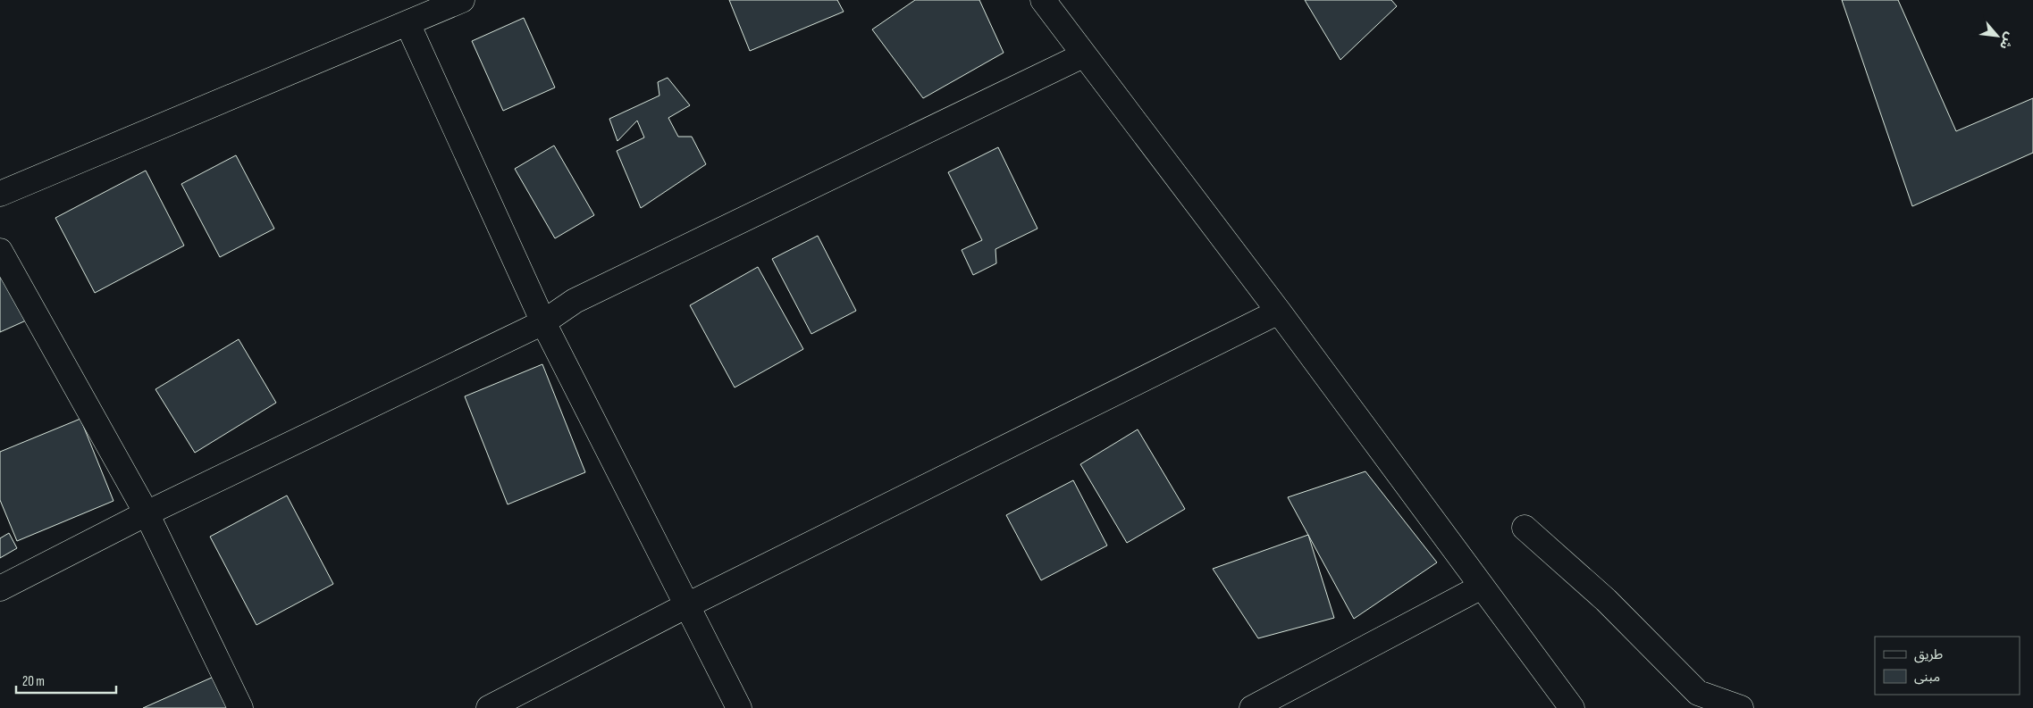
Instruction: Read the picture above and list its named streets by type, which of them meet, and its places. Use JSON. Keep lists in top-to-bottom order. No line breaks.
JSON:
{"legend":["طريق","مبنى"],"scale_bar":"20 m","north":"bottom right"}
